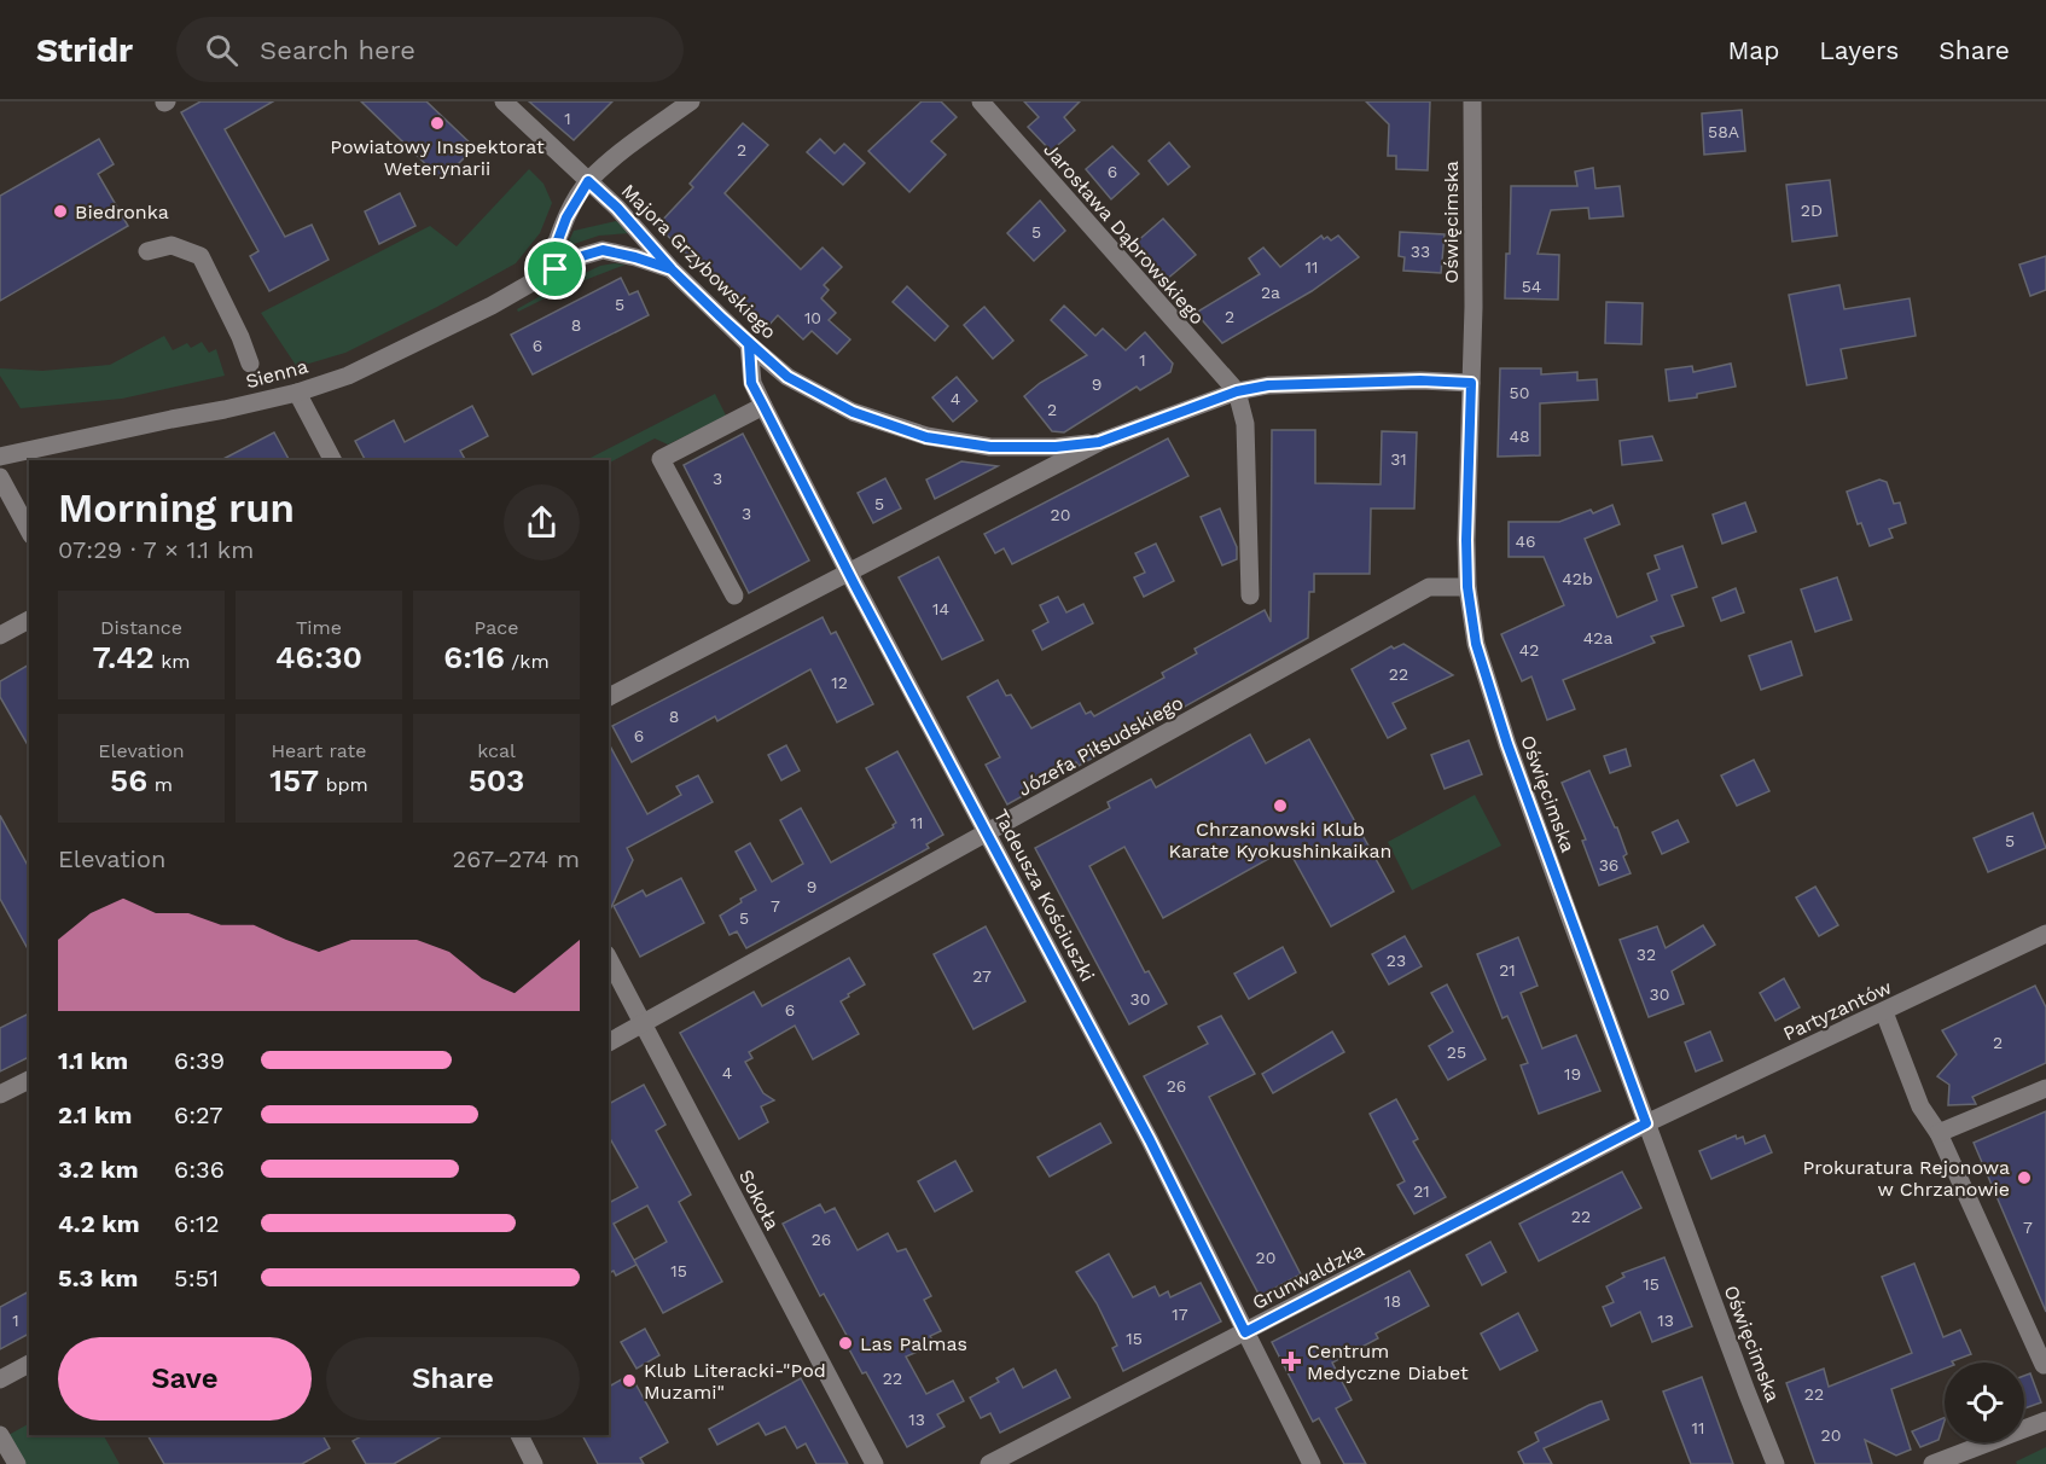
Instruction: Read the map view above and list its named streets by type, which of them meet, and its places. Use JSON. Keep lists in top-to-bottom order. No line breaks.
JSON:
{"streets":{"street":["Oświęcimska","Jarosława Dąbrowskiego","Majora Grzybowskiego","Sienna","Józefa Piłsudskiego","Tadeusza Kościuszki","Partyzantów","Sokoła","Grunwaldzka"]},"crossings":[["Oświęcimska","Józefa Piłsudskiego"],["Oświęcimska","Partyzantów"],["Oświęcimska","Grunwaldzka"],["Majora Grzybowskiego","Sienna"],["Majora Grzybowskiego","Tadeusza Kościuszki"],["Józefa Piłsudskiego","Tadeusza Kościuszki"],["Józefa Piłsudskiego","Sokoła"],["Tadeusza Kościuszki","Grunwaldzka"],["Partyzantów","Grunwaldzka"]],"places":{"other":["Powiatowy Inspektorat Weterynarii","Biedronka","Chrzanowski Klub Karate Kyokushinkaikan","Prokuratura Rejonowa w Chrzanowie","Las Palmas","Klub Literacki-\"Pod Muzami\""],"health":["Centrum Medyczne Diabet"]},"house_numbers":["1","58A","2","6","2D","5","33","11","54","2a","5","2","10","8","6","1","9","50","4","2","48","31","3","5","3","20","46","42b","14","42a","42","22","12","8","6","11","5","36","9","7","5","32","23","21","27","30","30","6","2","25","4","19","26","21","22","7","26","20","15","15","18","17","1","13","15","22","22","13","11","20"],"page":{"header":"Stridr","search":"Search here","nav":["Map","Layers","Share"],"heading":["Morning run","07:29 · 7 × 1.1 km"],"stats":[["Distance","7.42 km"],["Time","46:30"],["Pace","6:16 /km"],["Elevation","56 m"],["Heart rate","157 bpm"],["kcal","503"]],"chart":["Elevation","267–274 m"],"list":[{"name":"1.1 km","note":"6:39"},{"name":"2.1 km","note":"6:27"},{"name":"3.2 km","note":"6:36"},{"name":"4.2 km","note":"6:12"},{"name":"5.3 km","note":"5:51"}],"buttons":["Save","Share"]}}
